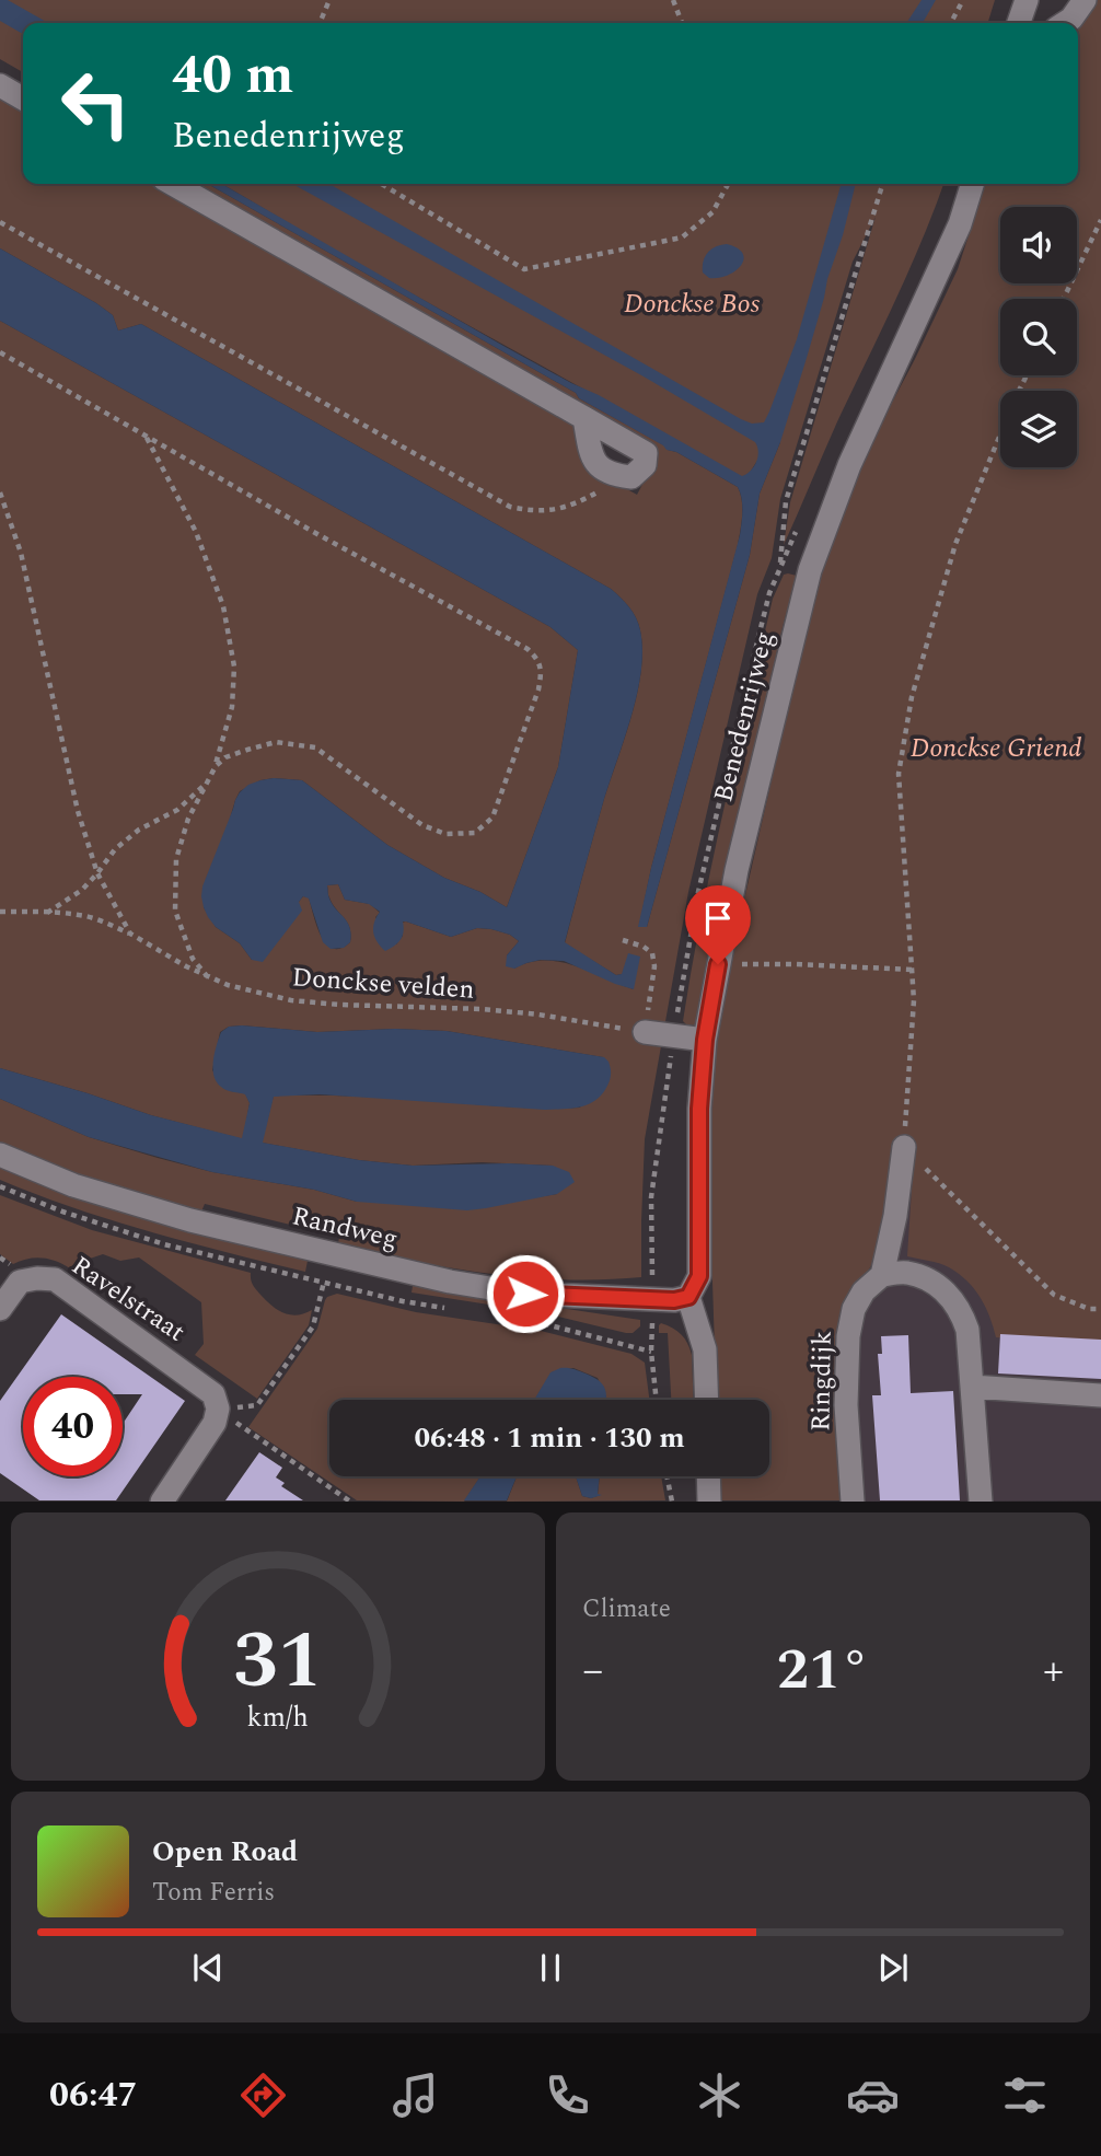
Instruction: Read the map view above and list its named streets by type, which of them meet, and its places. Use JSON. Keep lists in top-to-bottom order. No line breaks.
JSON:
{"streets":{"street":["Benedenrijweg","Randweg","Ravelstraat","Ringdijk"],"path":["Donckse velden"]},"crossings":[["Benedenrijweg","Randweg"]],"parks":["Donckse Bos","Donckse Griend"],"page":{"turn":["40 m","Benedenrijweg"],"limit":"40","trip":"06:48 · 1 min · 130 m","tile":"Climate","heat":["−","21°","+"],"song":["Open Road","Tom Ferris"],"tabs":"06:47","gauge":["31","km/h"]}}
